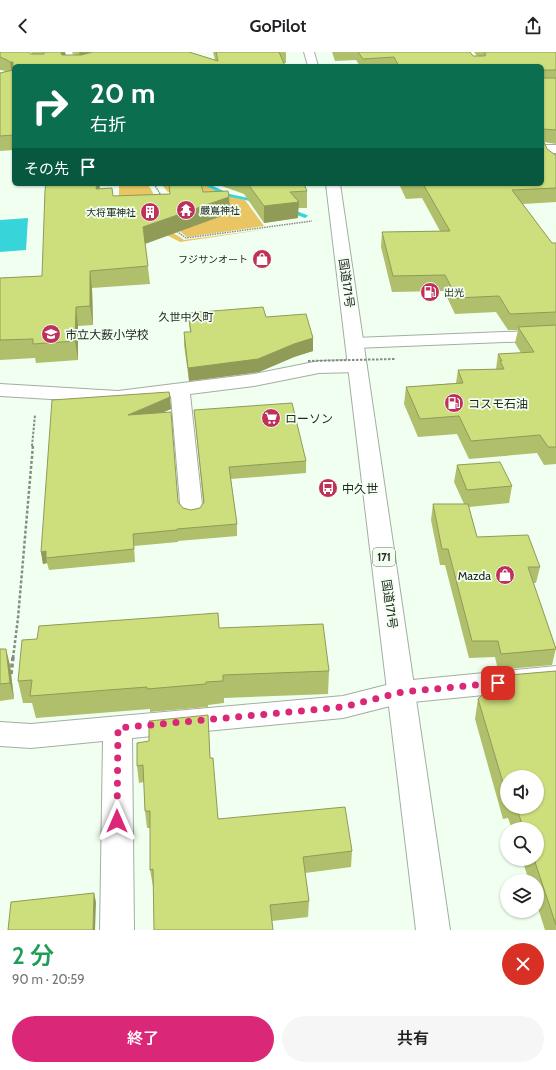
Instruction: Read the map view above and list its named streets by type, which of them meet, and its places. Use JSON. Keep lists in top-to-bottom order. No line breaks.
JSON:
{"streets":{"main road":["国道171号","171"]},"districts":["久世中久町"],"places":{"temple":["嚴嶌神社"],"building":["大将軍神社"],"shop":["フジサンオート","Mazda"],"fuel station":["出光","コスモ石油"],"school or university":["市立大薮小学校"],"supermarket":["ローソン"],"bus stop":["中久世"]},"page":{"header":"GoPilot","turn":["20 m","右折"],"then":"その先","heading":["2 分","90 m · 20:59"],"buttons":["終了","共有"]}}
